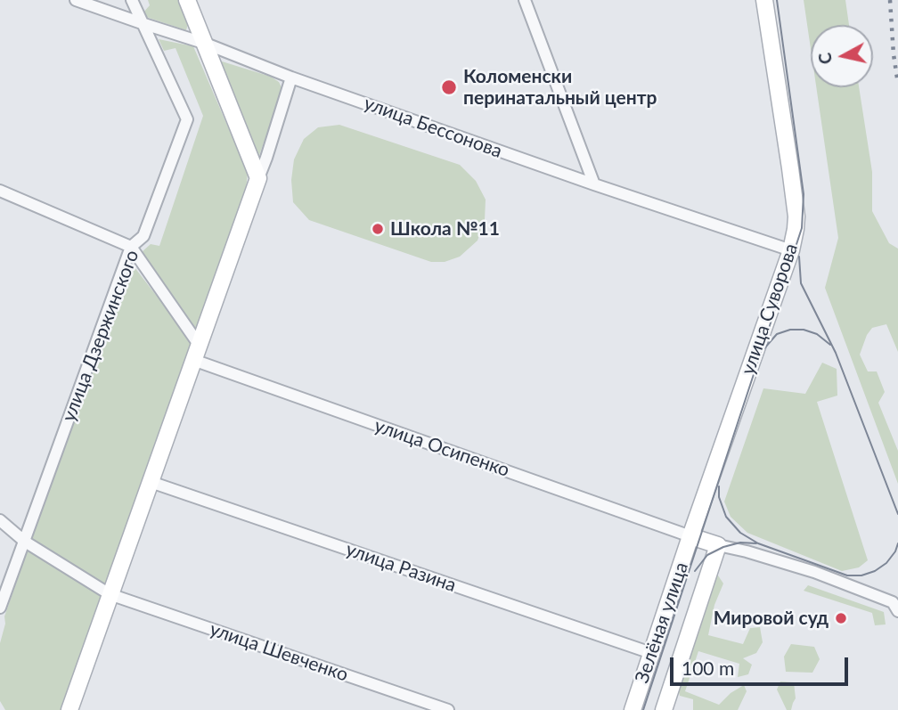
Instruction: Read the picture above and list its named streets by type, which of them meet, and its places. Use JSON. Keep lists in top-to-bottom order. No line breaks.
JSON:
{"streets":{"street":["улица Бессонова","улица Суворова","улица Дзержинского","улица Осипенко","улица Разина","Зелёная улица","улица Шевченко"]},"crossings":[["улица Бессонова","улица Суворова"],["улица Бессонова","улица Дзержинского"],["улица Суворова","улица Осипенко"],["улица Суворова","Зелёная улица"],["улица Дзержинского","улица Шевченко"],["улица Осипенко","Зелёная улица"],["улица Разина","Зелёная улица"]],"places":["Коломенски перинатальный центр","Школа №11","Мировой суд"],"scale_bar":"100 m","north":"left"}
